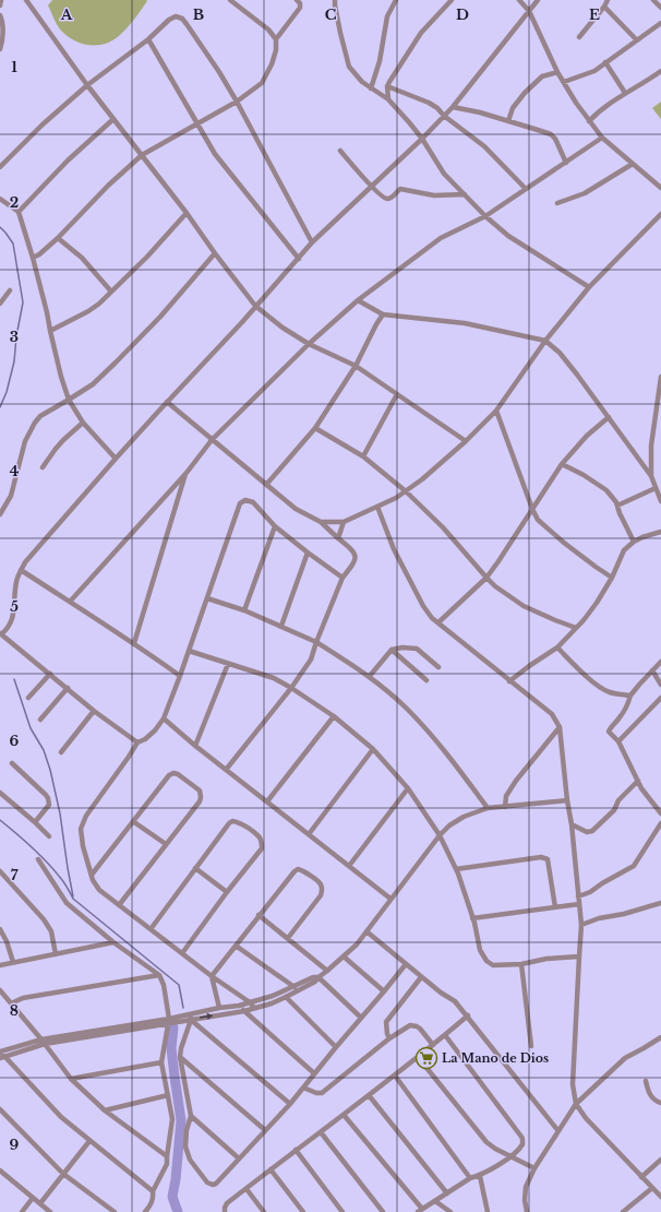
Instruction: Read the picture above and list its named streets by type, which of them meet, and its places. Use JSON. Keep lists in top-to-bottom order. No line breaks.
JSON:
{"places":{"supermarket":["La Mano de Dios"]},"grid":{"columns":["A","B","C","D","E"],"rows":["1","2","3","4","5","6","7","8","9"]}}
